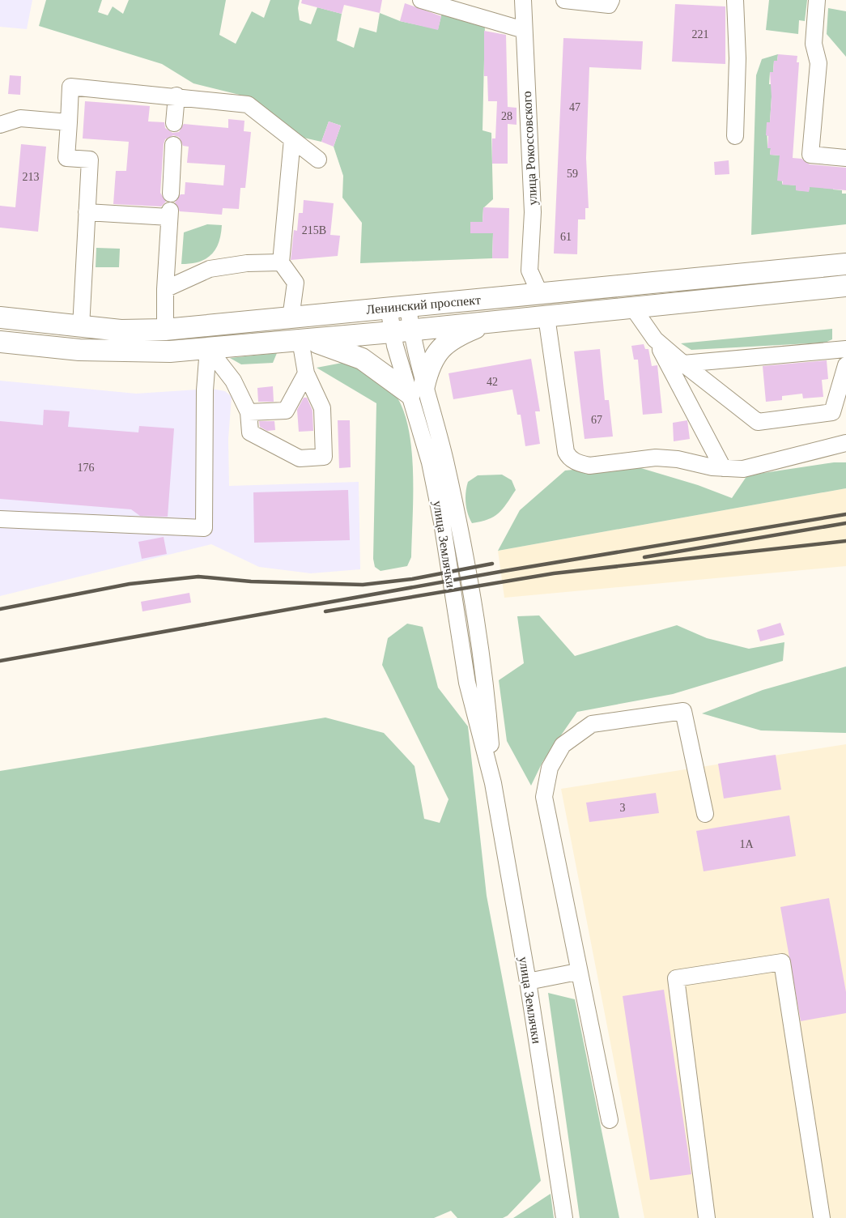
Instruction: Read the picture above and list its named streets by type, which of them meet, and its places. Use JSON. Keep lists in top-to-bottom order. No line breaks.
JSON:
{"streets":{"main road":["Ленинский проспект"],"street":["улица Рокоссовского","улица Землячки"]},"crossings":[["улица Рокоссовского","Ленинский проспект"],["Ленинский проспект","улица Землячки"]],"house_numbers":["221","47","28","59","213","215В","61","42","67","176","3","1А"]}
